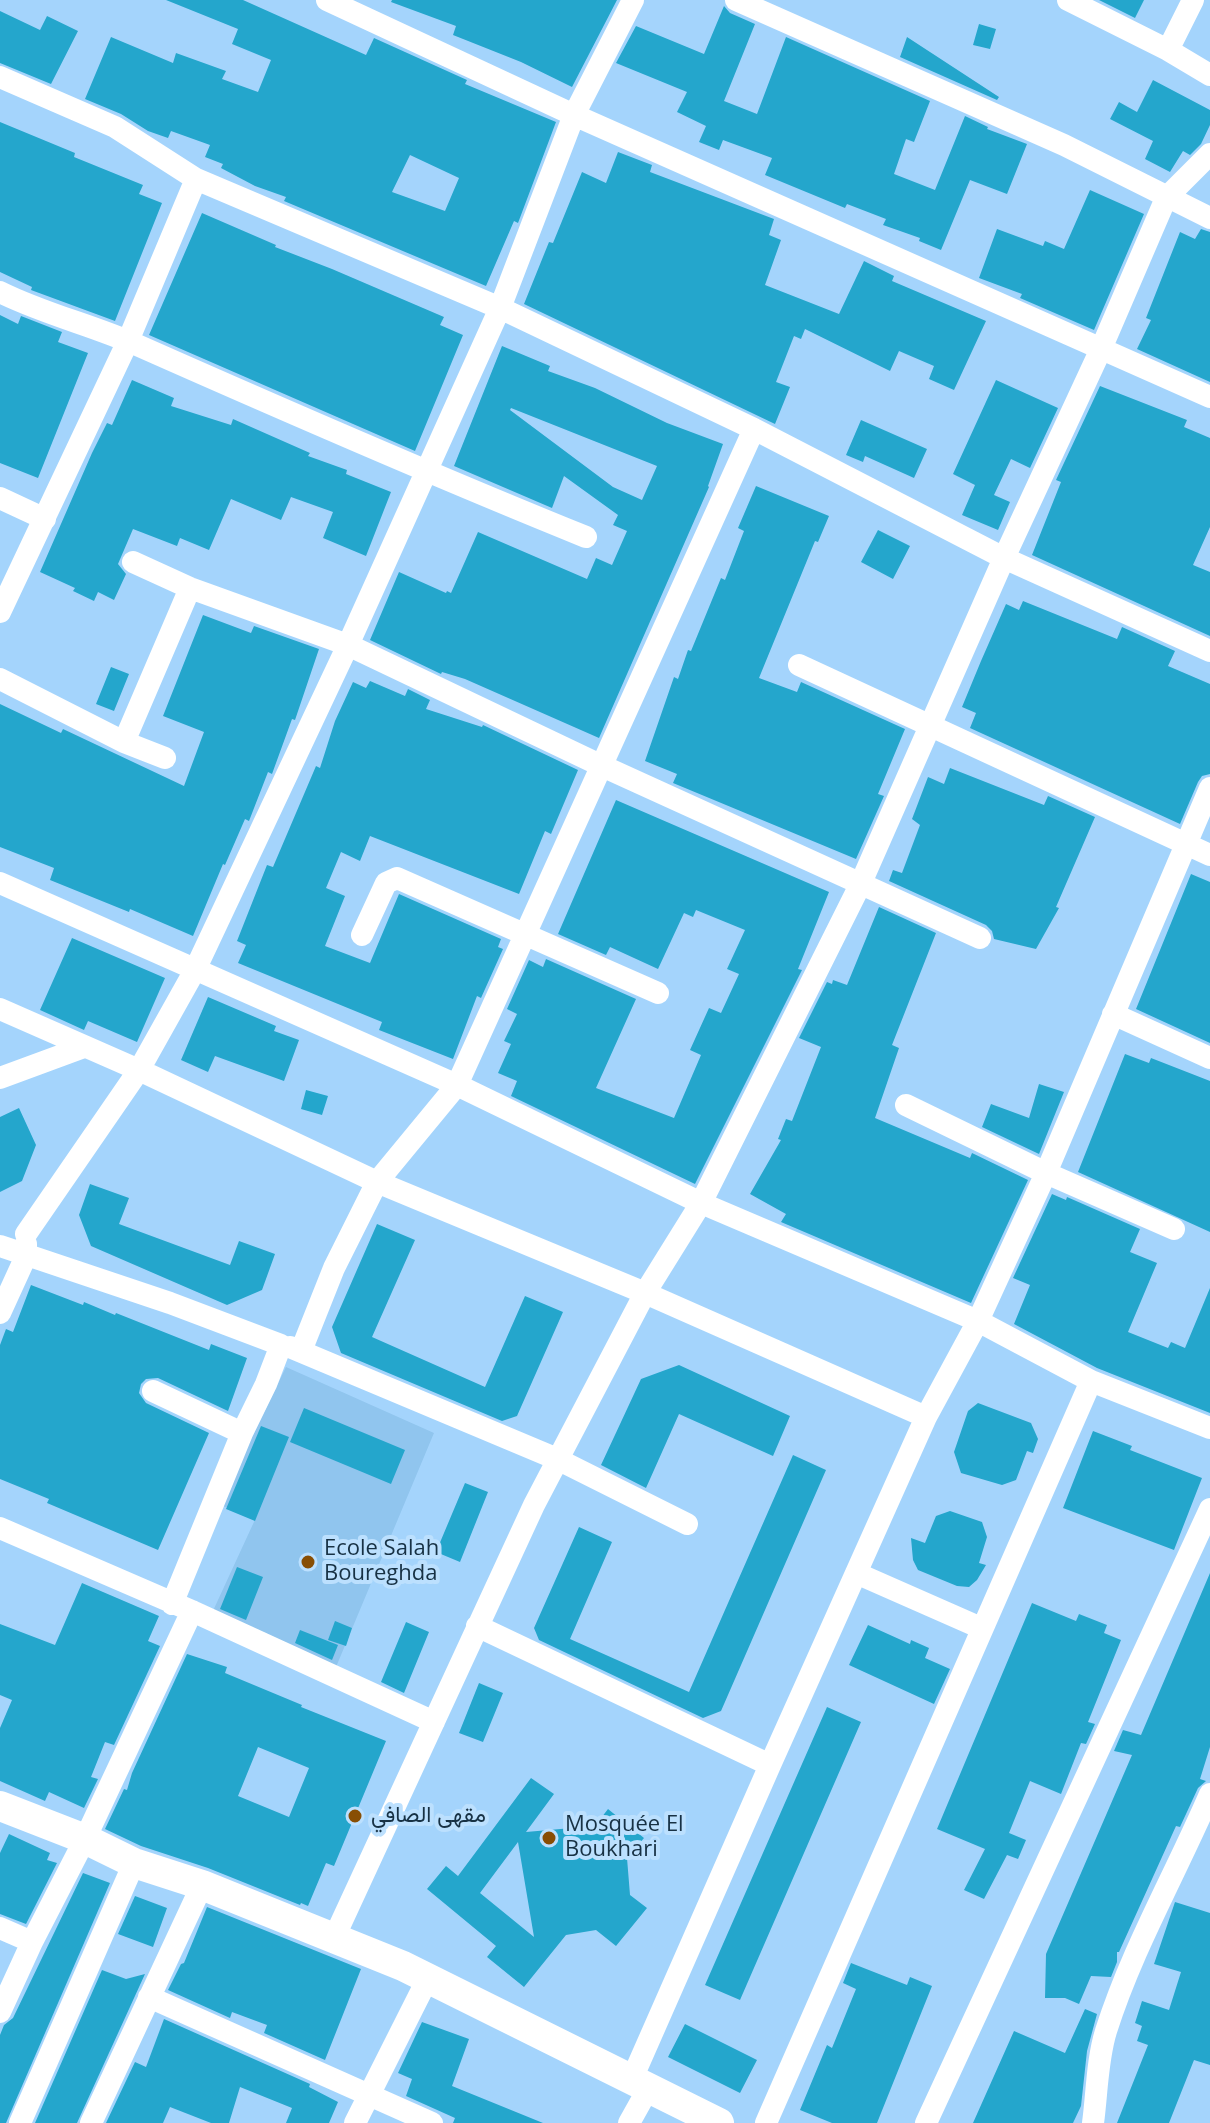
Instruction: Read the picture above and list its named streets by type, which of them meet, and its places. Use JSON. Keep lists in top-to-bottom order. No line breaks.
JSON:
{"places":["Ecole Salah Boureghda","مقهى الصافي","Mosquée El Boukhari"]}
